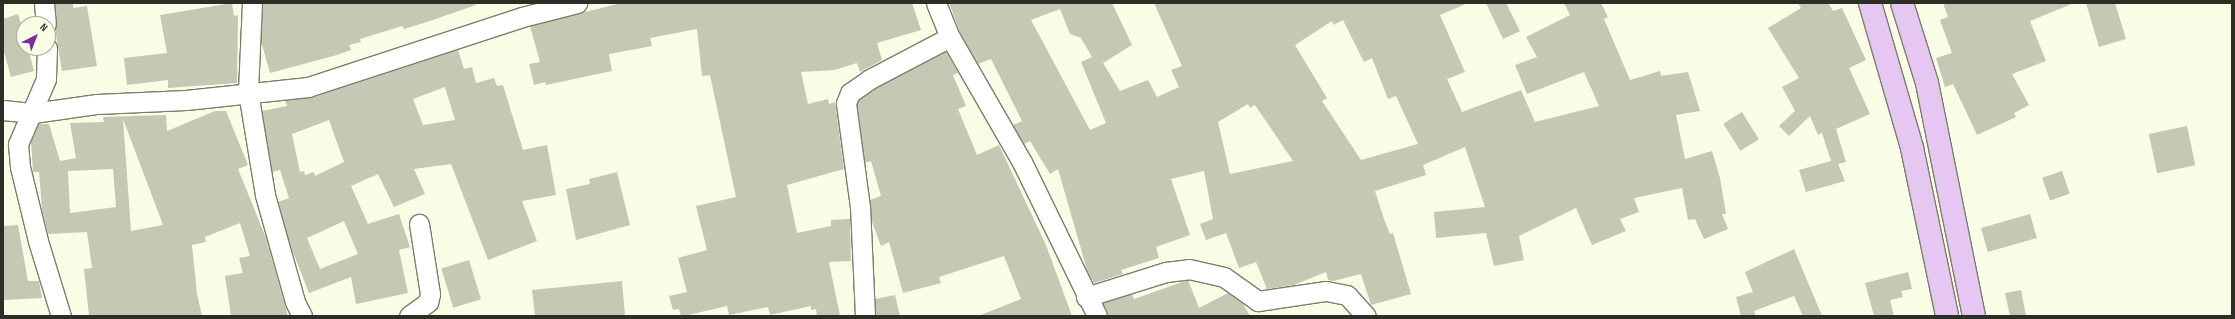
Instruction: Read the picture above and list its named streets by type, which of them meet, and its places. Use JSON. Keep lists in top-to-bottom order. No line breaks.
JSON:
{"north":"top right"}
